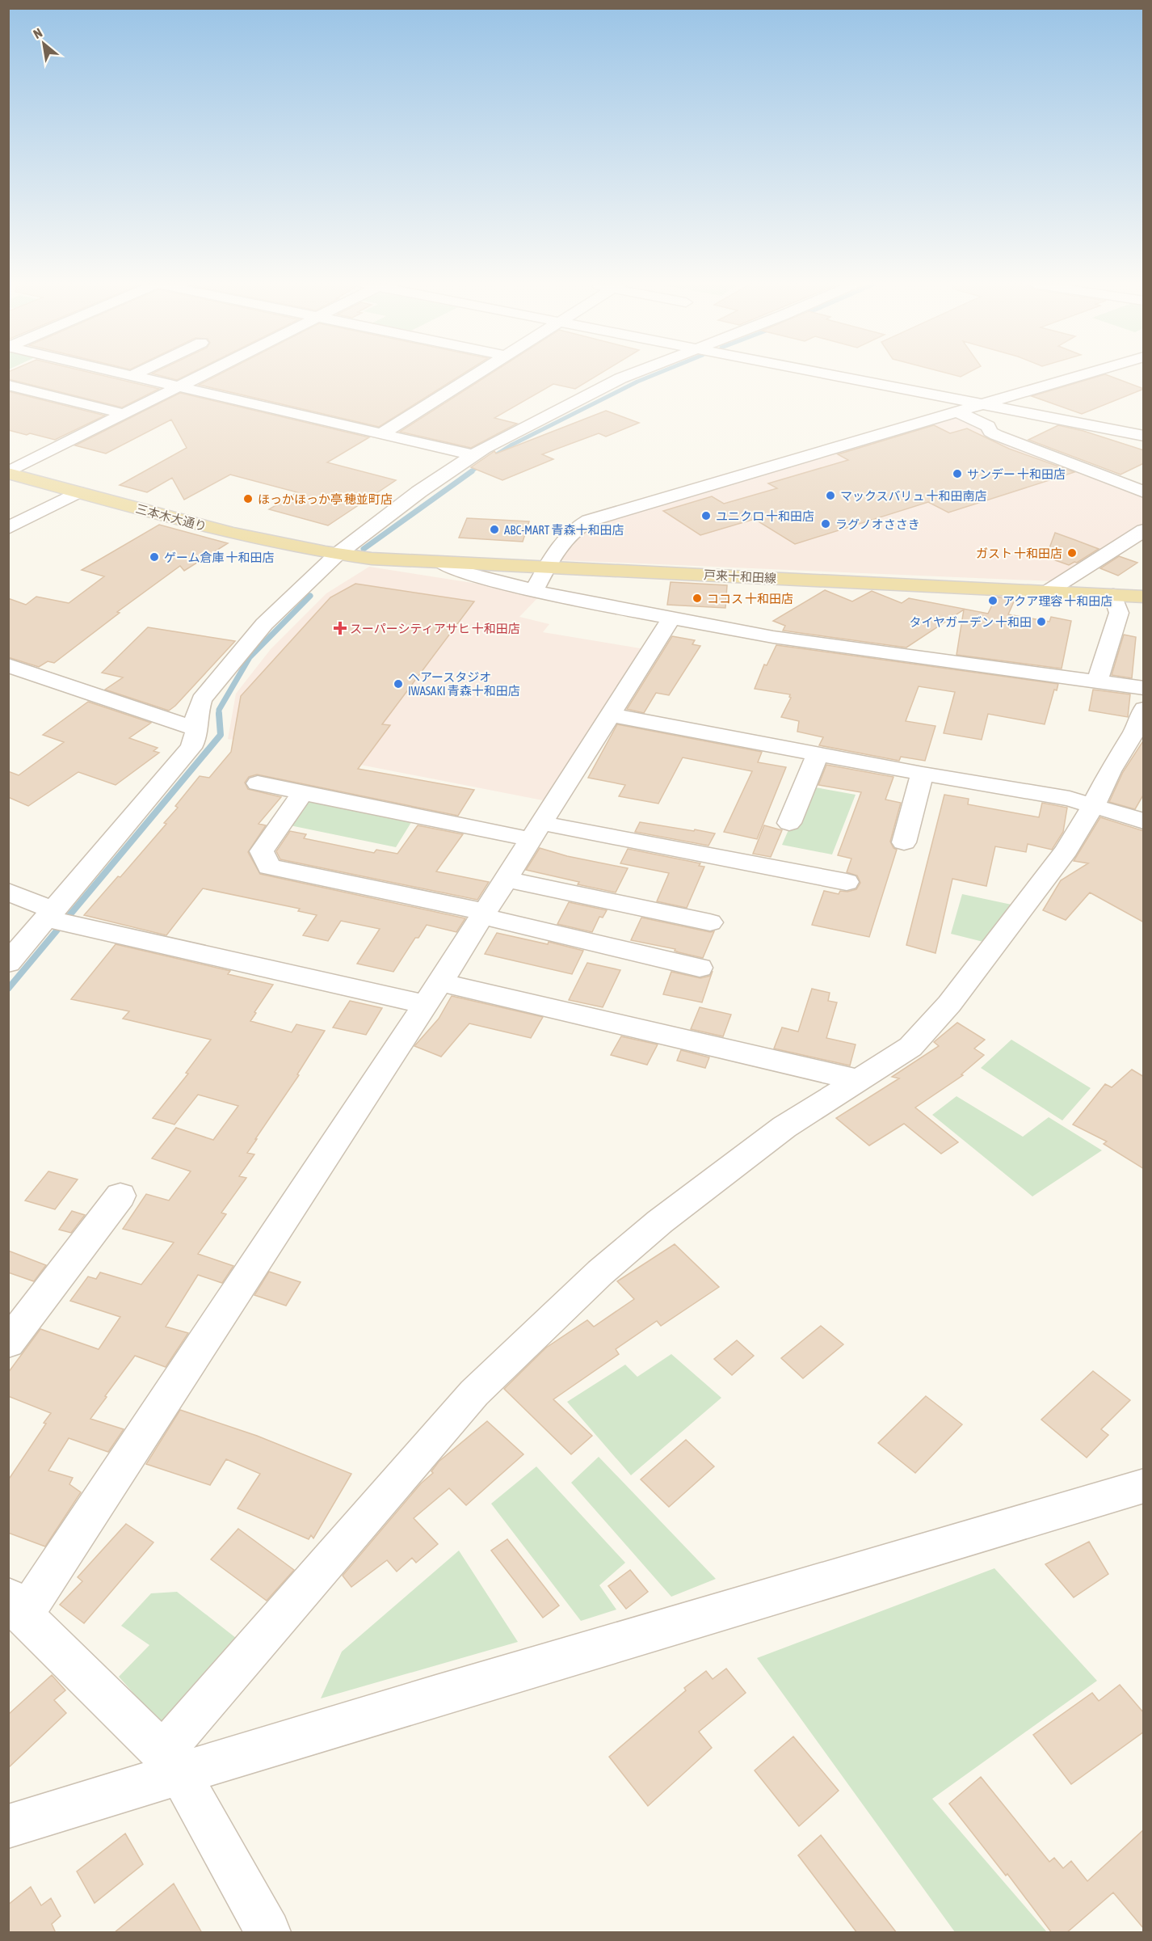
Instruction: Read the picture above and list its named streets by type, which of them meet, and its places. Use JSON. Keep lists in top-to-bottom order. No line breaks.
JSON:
{"streets":{"main road":["三本木大通り","戸来十和田線"]},"crossings":[["三本木大通り","戸来十和田線"]],"places":{"other":["サンデー 十和田店","マックスバリュ 十和田南店","ほっかほっか亭 穂並町店","ユニクロ 十和田店","ラグノオささき","ABC-MART 青森十和田店","ガスト 十和田店","ゲーム倉庫 十和田店","ココス 十和田店","アクア理容 十和田店","タイヤガーデン 十和田","ヘアースタジオ IWASAKI 青森十和田店"],"health":["スーパーシティアサヒ 十和田店"]},"north":"top left"}
